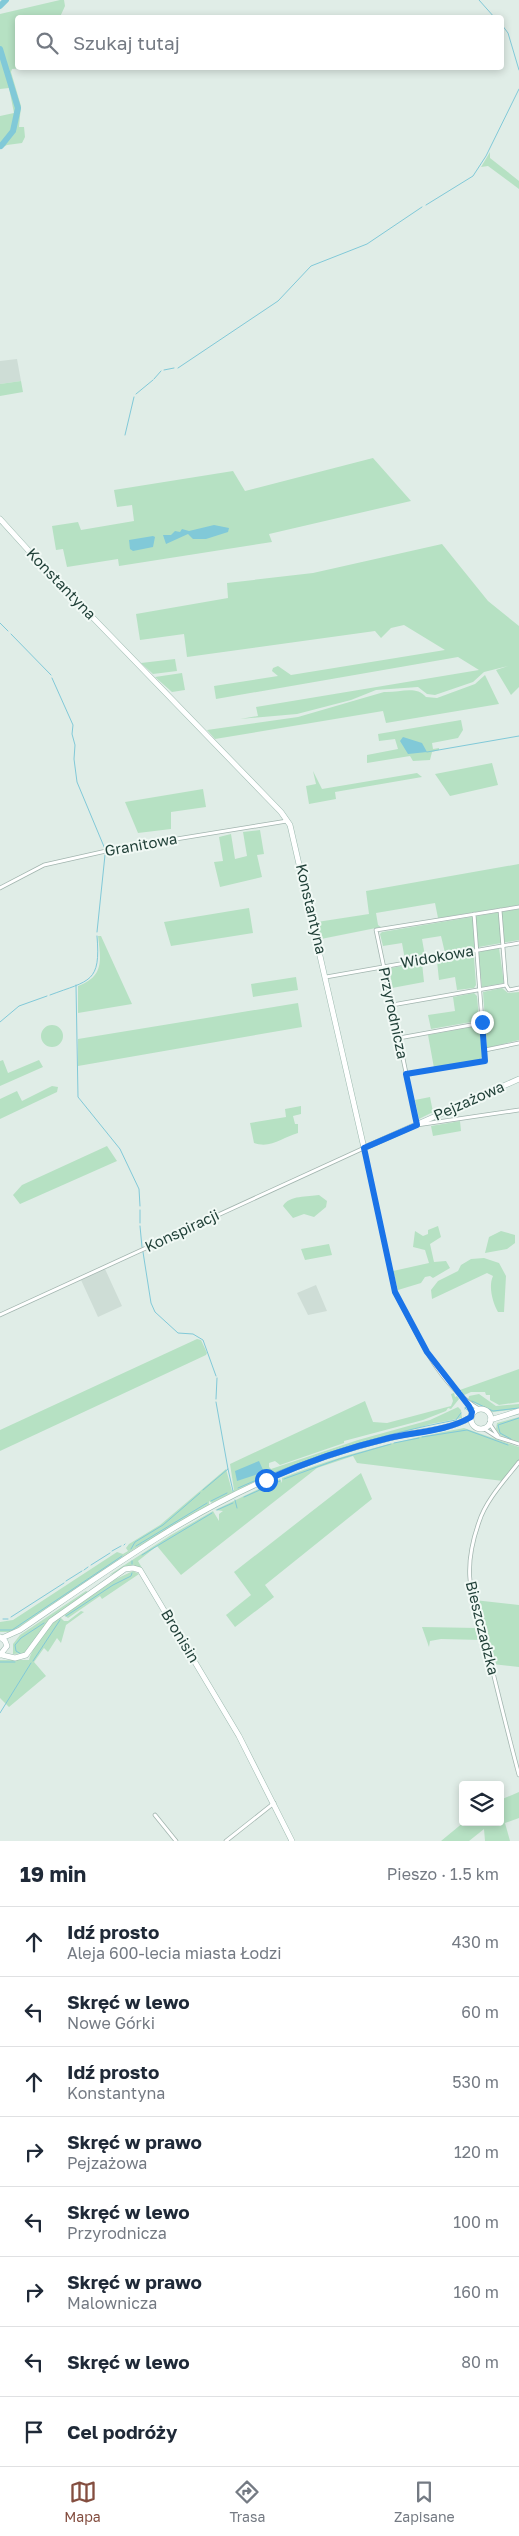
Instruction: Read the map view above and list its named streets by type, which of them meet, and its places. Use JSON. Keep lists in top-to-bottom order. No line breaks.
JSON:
{"streets":{"street":["Konstantyna","Granitowa","Widokowa","Przyrodnicza","Pejzażowa","Konspiracji","Bieszczadzka","Bronisin"]},"crossings":[["Konstantyna","Granitowa"],["Konstantyna","Widokowa"],["Konstantyna","Pejzażowa"],["Konstantyna","Konspiracji"],["Widokowa","Przyrodnicza"],["Przyrodnicza","Pejzażowa"],["Pejzażowa","Konspiracji"]],"page":{"search":"Szukaj tutaj","heading":["19 min","Pieszo · 1.5 km"],"list":[["Idź prosto","Aleja 600-lecia miasta Łodzi","430 m"],["Skręć w lewo","Nowe Górki","60 m"],["Idź prosto","Konstantyna","530 m"],["Skręć w prawo","Pejzażowa","120 m"],["Skręć w lewo","Przyrodnicza","100 m"],["Skręć w prawo","Malownicza","160 m"],["Skręć w lewo","80 m"],"Cel podróży"],"nav":["Mapa","Trasa","Zapisane"]}}
